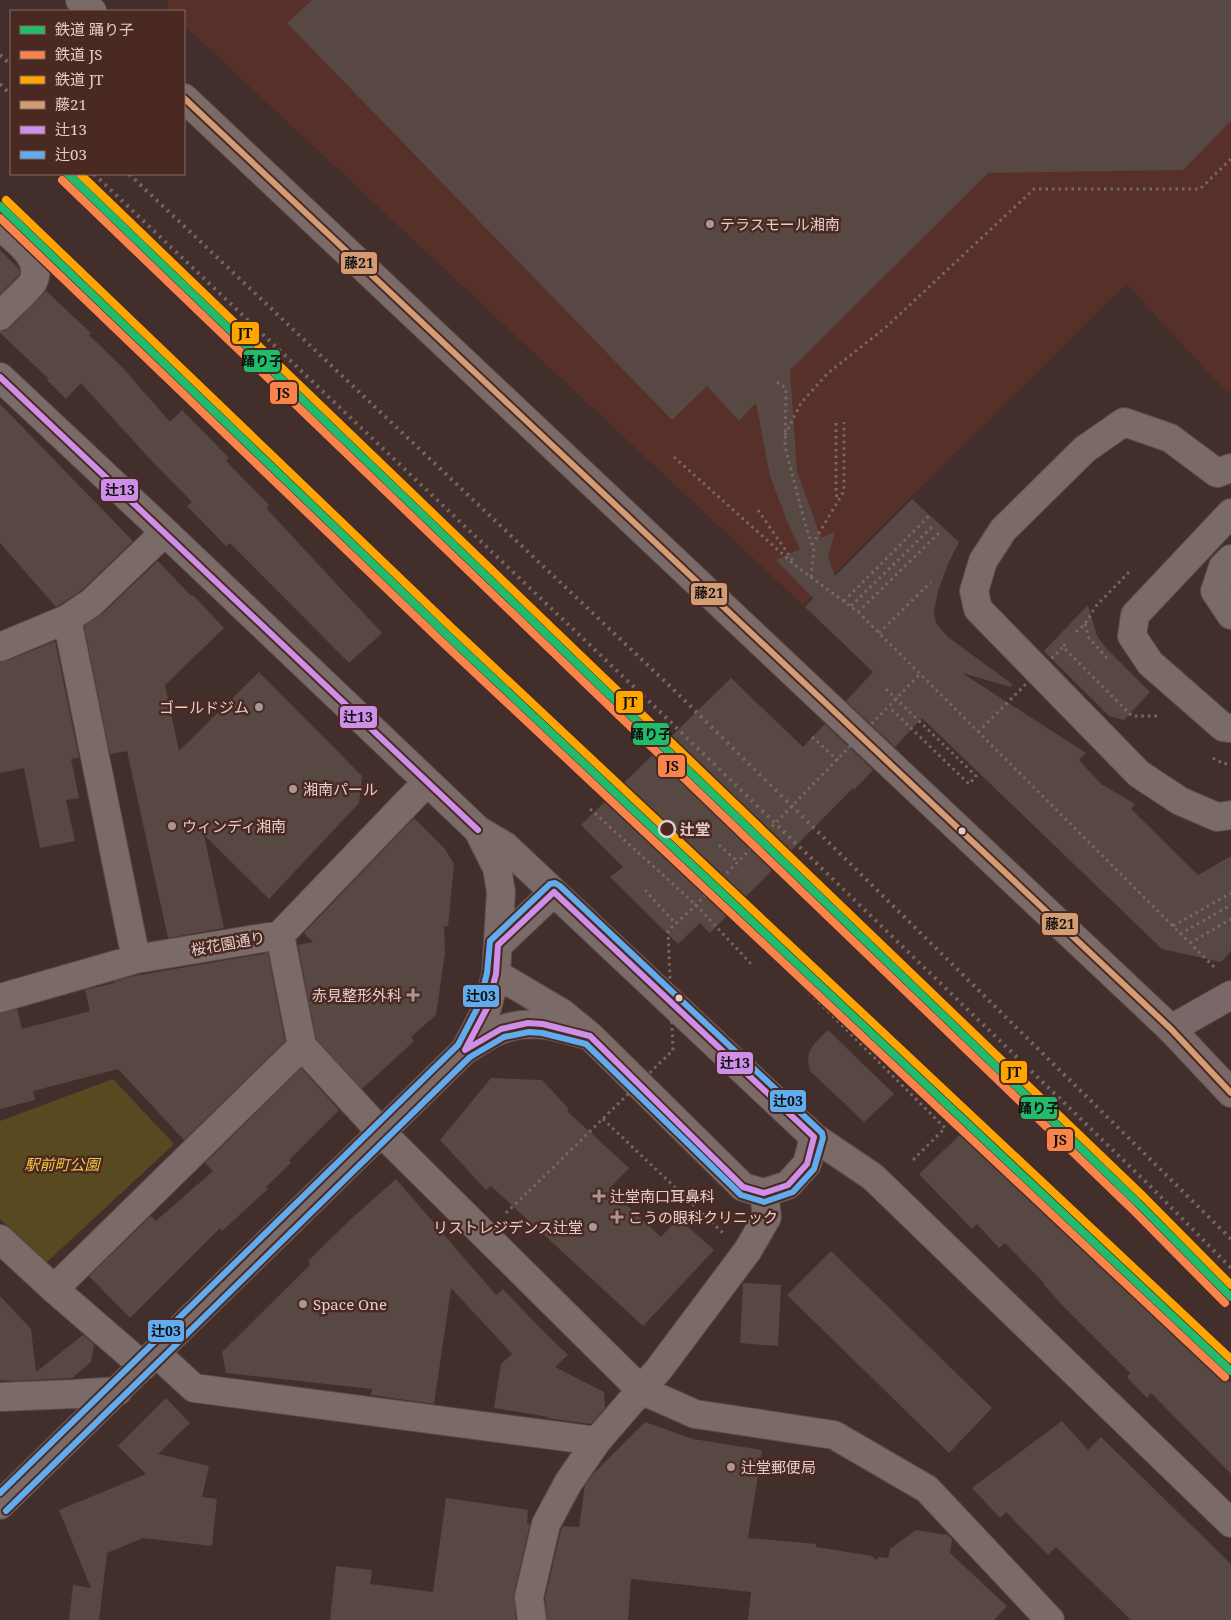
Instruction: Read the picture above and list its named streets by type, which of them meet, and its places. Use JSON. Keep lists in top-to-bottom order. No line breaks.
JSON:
{"streets":{"street":["桜花園通り"]},"parks":["駅前町公園"],"places":{"other":["テラスモール湘南","ゴールドジム","湘南パール","ウィンディ湘南","辻堂","リストレジデンス辻堂","Space One","辻堂郵便局"],"health":["赤見整形外科","辻堂南口耳鼻科","こうの眼科クリニック"]},"lines":["transit line 藤21","rail line 踊り子","rail line JT","rail line JS","transit line 辻13","transit line 辻03"],"legend":["鉄道 踊り子","鉄道 JS","鉄道 JT","藤21","辻13","辻03"]}
